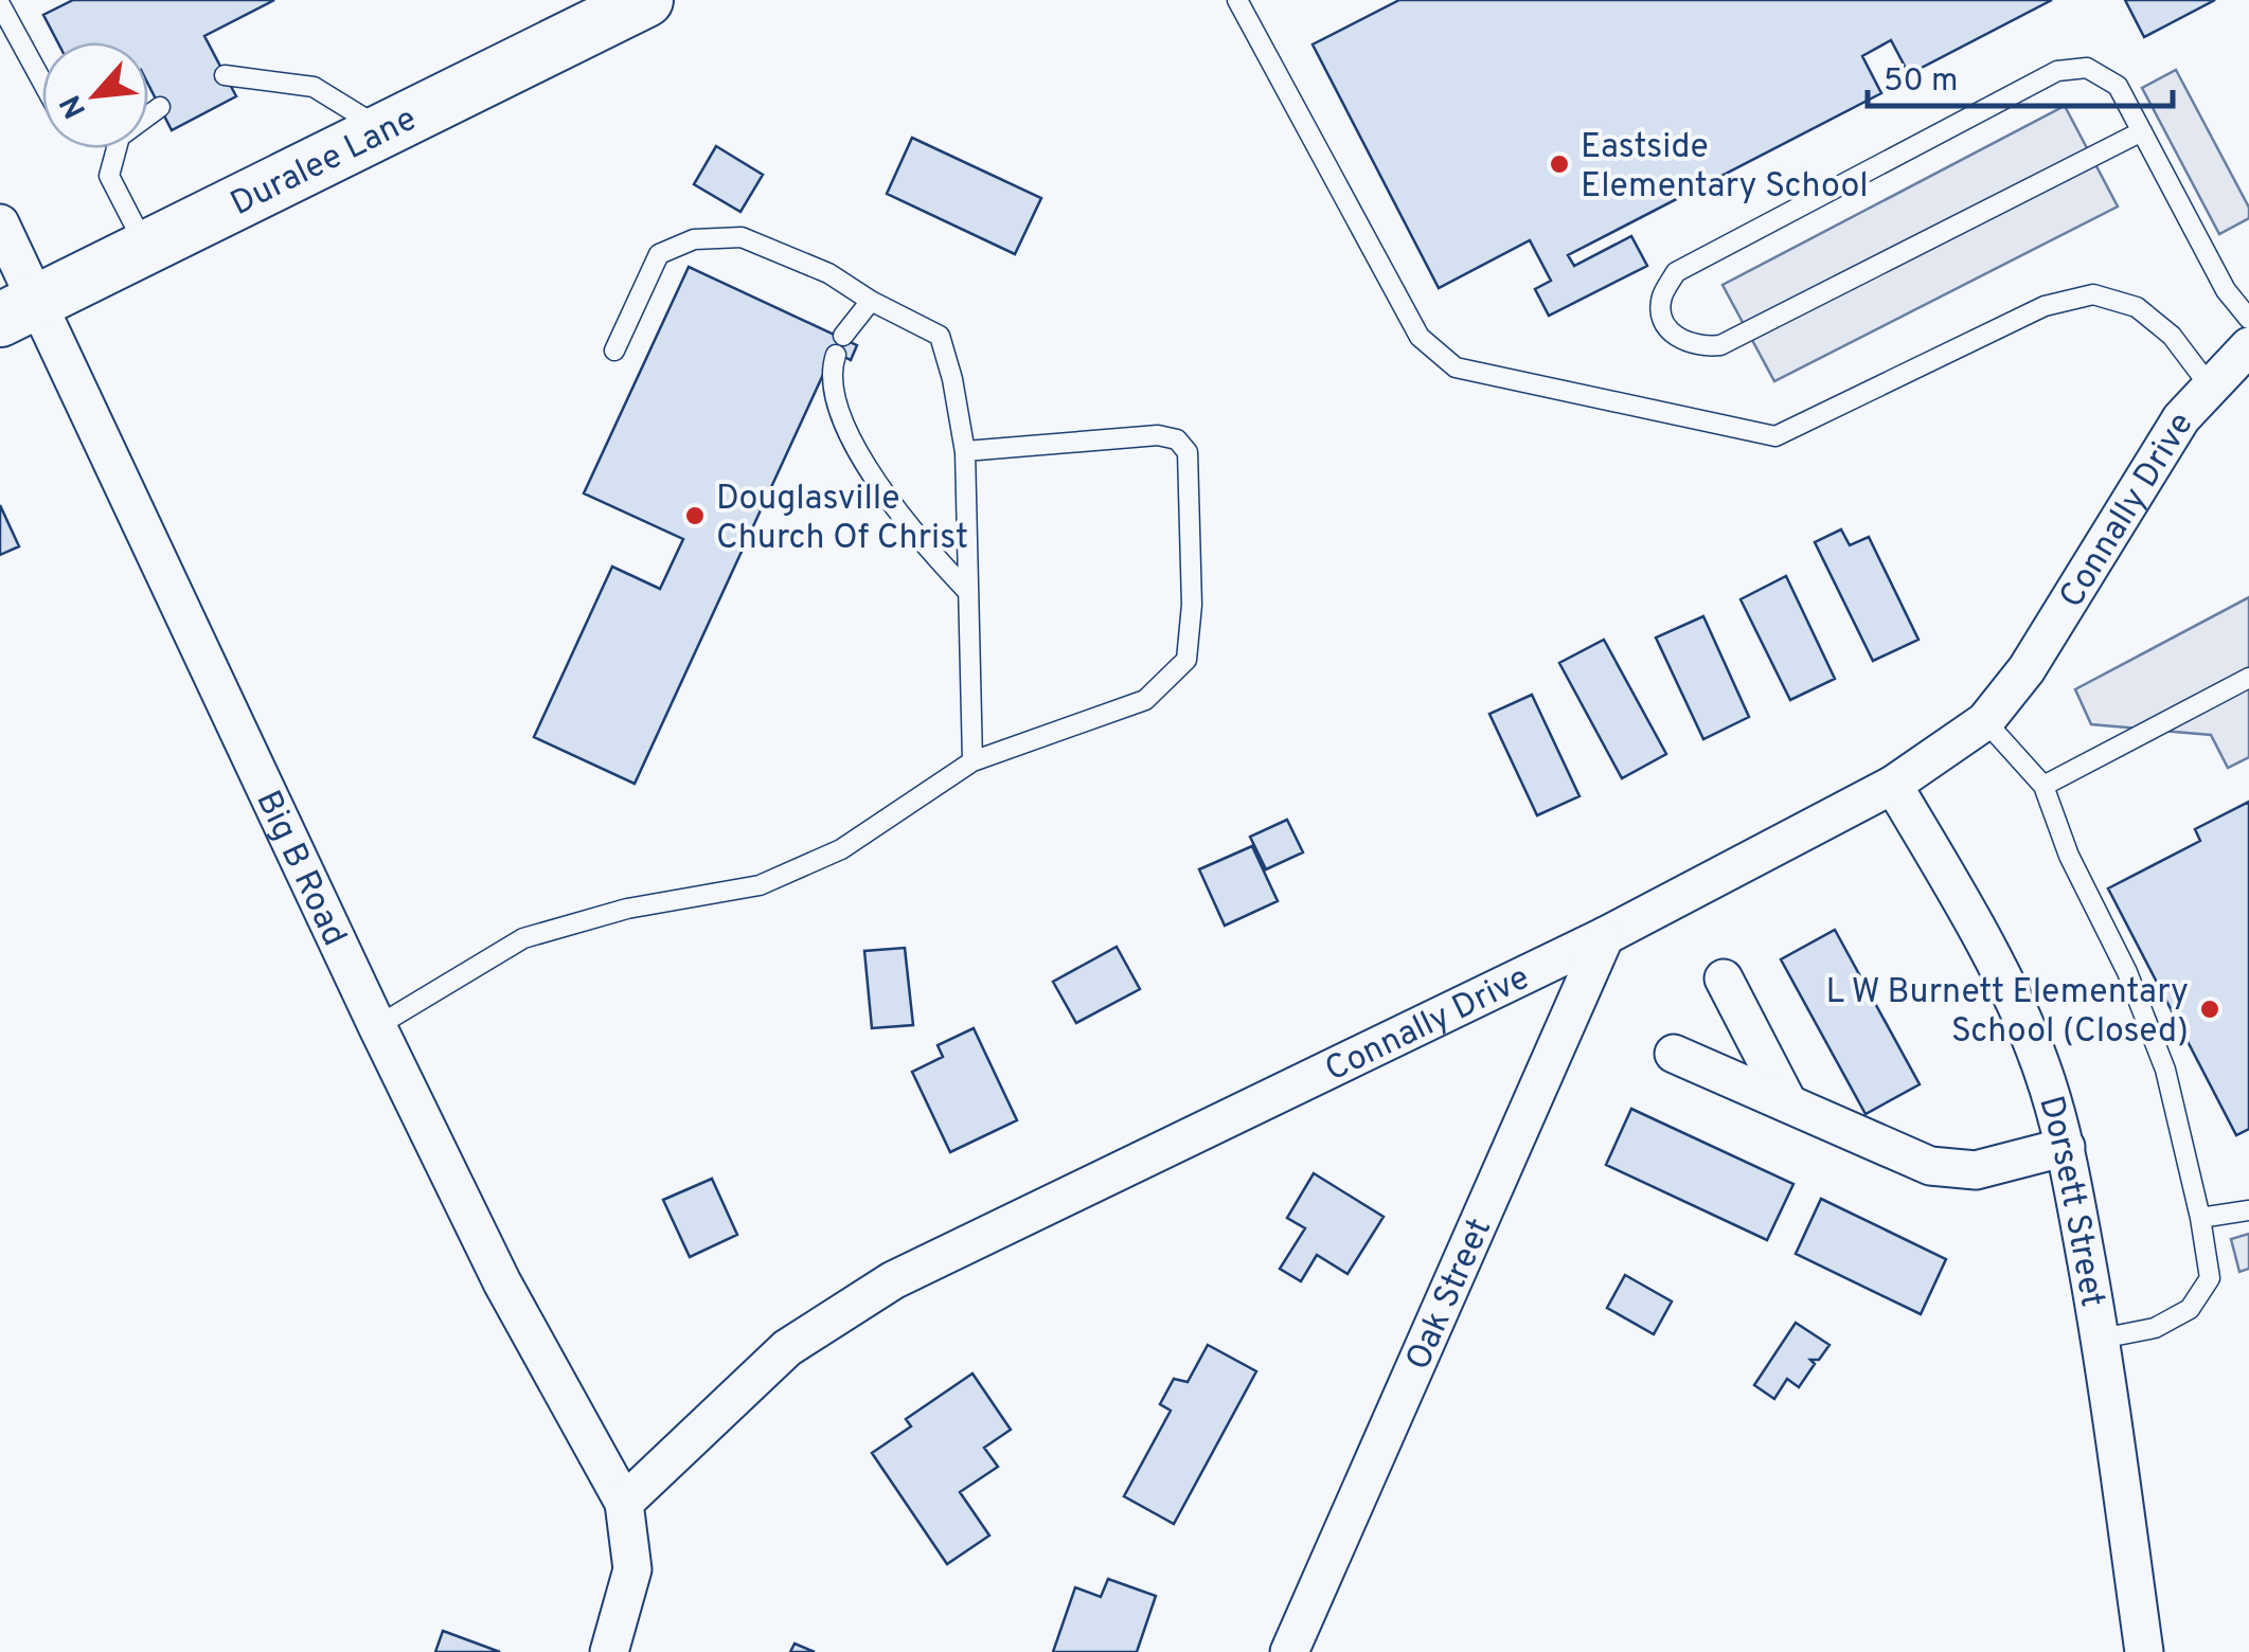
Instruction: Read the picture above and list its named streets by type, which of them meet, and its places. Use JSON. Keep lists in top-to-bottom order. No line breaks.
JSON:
{"streets":{"street":["Duralee Lane","Connally Drive","Big B Road","Dorsett Street","Oak Street"]},"crossings":[["Duralee Lane","Big B Road"],["Connally Drive","Big B Road"],["Connally Drive","Dorsett Street"],["Connally Drive","Oak Street"]],"places":["Eastside Elementary School","Douglasville Church Of Christ","L W Burnett Elementary School (Closed)"],"scale_bar":"50 m","north":"bottom left"}
